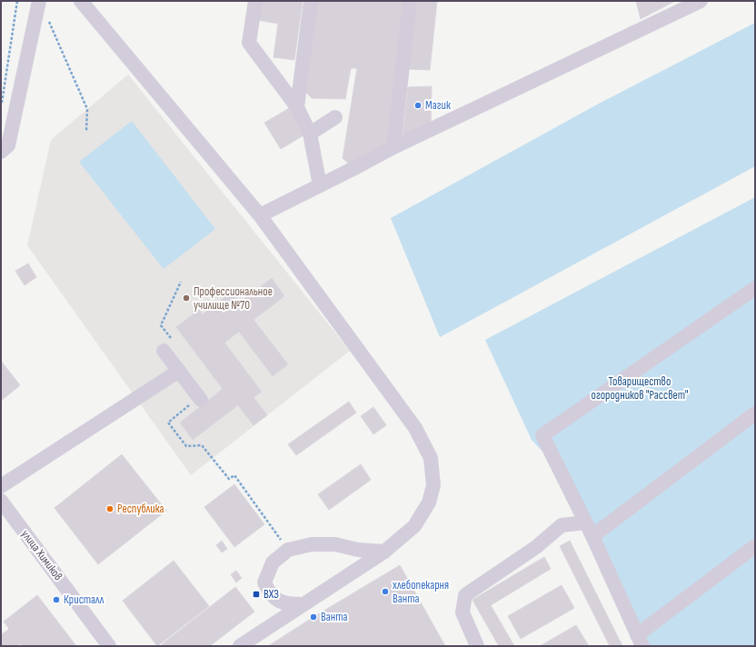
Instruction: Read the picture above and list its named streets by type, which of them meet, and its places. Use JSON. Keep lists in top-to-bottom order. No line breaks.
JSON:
{"streets":{"street":["улица Химиков"]},"parks":["Товарищество огородников \"Рассвет\""],"places":{"other":["Магик","Профессиональное училище №70","Республика","хлебопекарня Ванта","Кристалл","Ванта"],"transit":["ВХЗ"]}}
